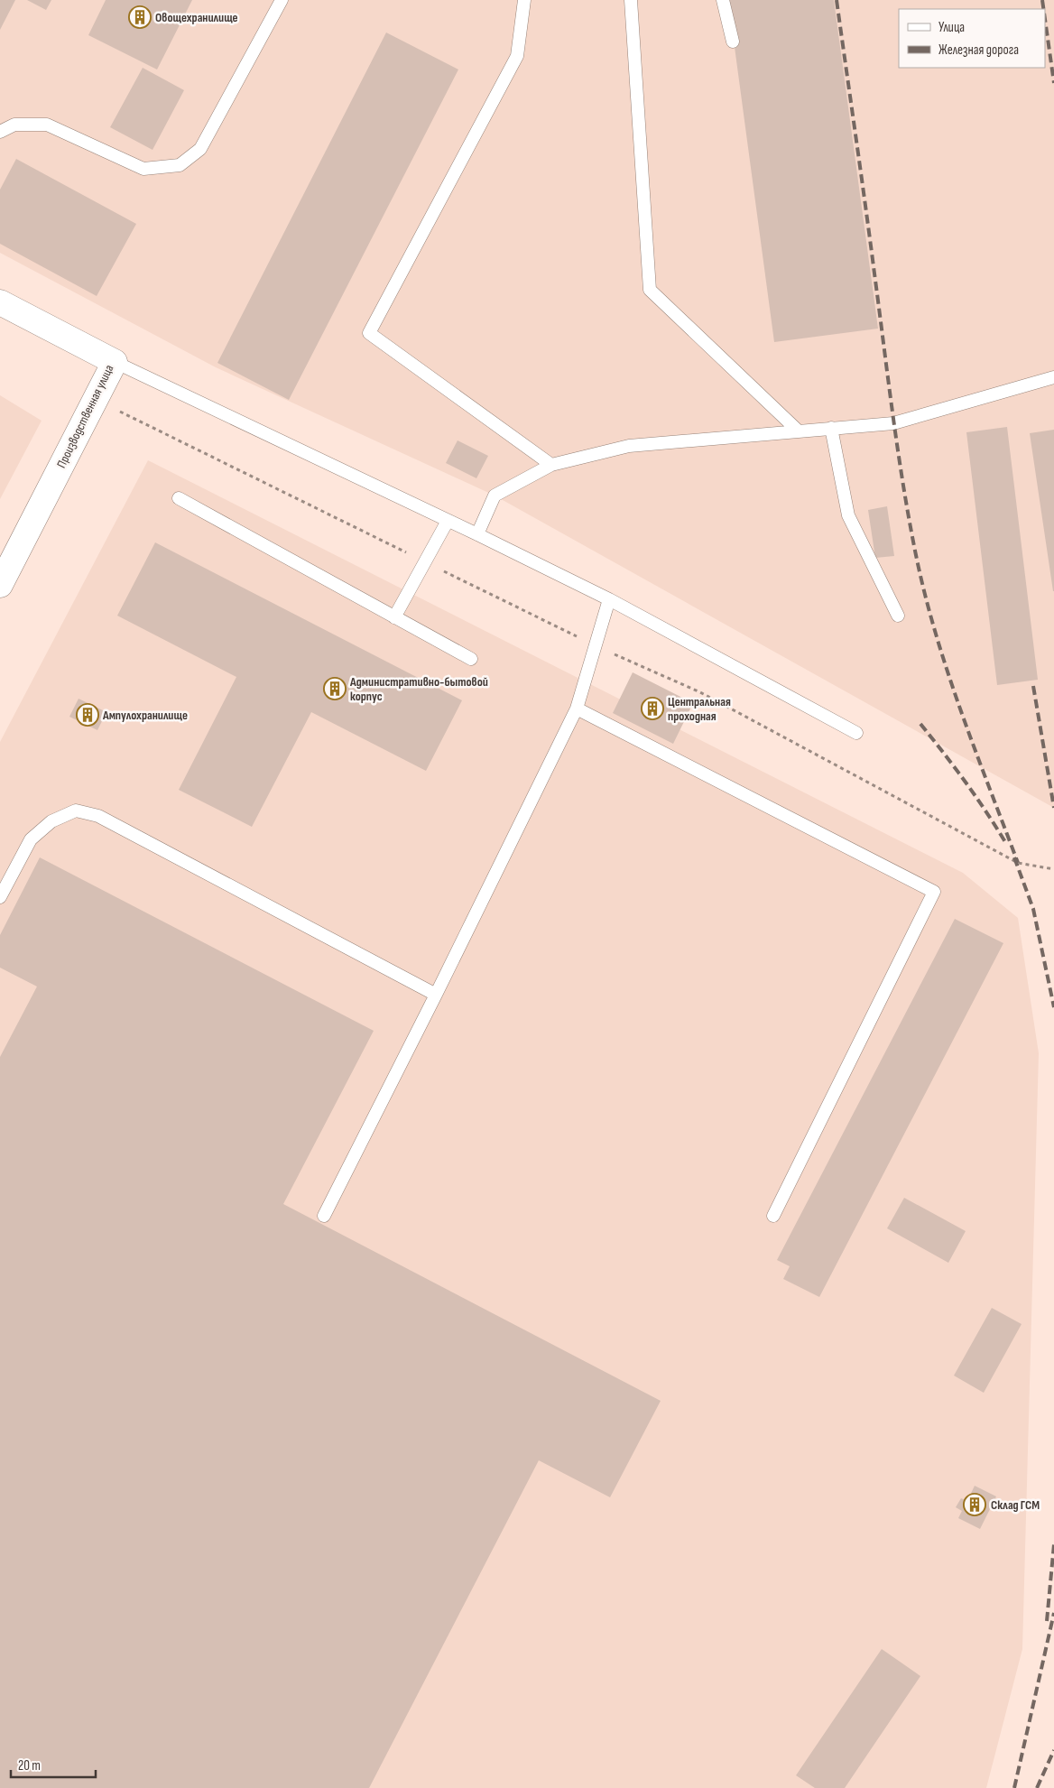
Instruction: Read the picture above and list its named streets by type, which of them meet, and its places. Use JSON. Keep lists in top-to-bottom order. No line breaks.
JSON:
{"streets":{"street":["Производственная улица"]},"places":{"building":["Овощехранилище","Административно-бытовой корпус","Центральная проходная","Ампулохранилище","Склад ГСМ"]},"legend":["Улица","Железная дорога"],"scale_bar":"20 m"}
